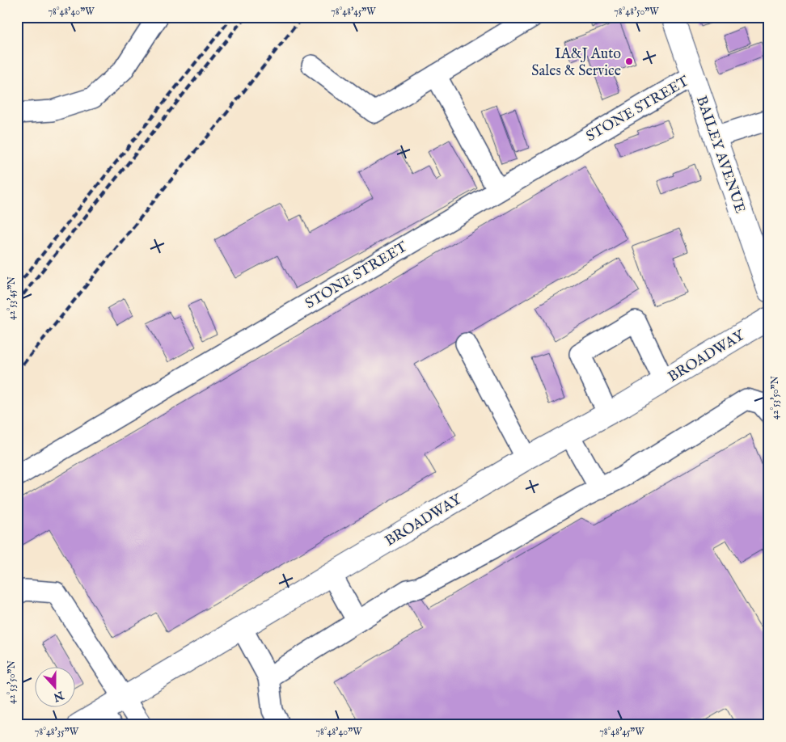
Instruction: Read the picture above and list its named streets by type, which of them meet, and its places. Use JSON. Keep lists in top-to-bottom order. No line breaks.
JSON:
{"streets":{"main road":["BAILEY AVENUE","BROADWAY"],"street":["STONE STREET"]},"crossings":[["STONE STREET","BAILEY AVENUE"]],"places":["IA&J Auto Sales & Service"],"north":"bottom","coordinates":["78°48'40\"W","78°48'45\"W","78°48'50\"W","42°53'45\"N","42°53'50\"N","78°48'35\"W"]}
